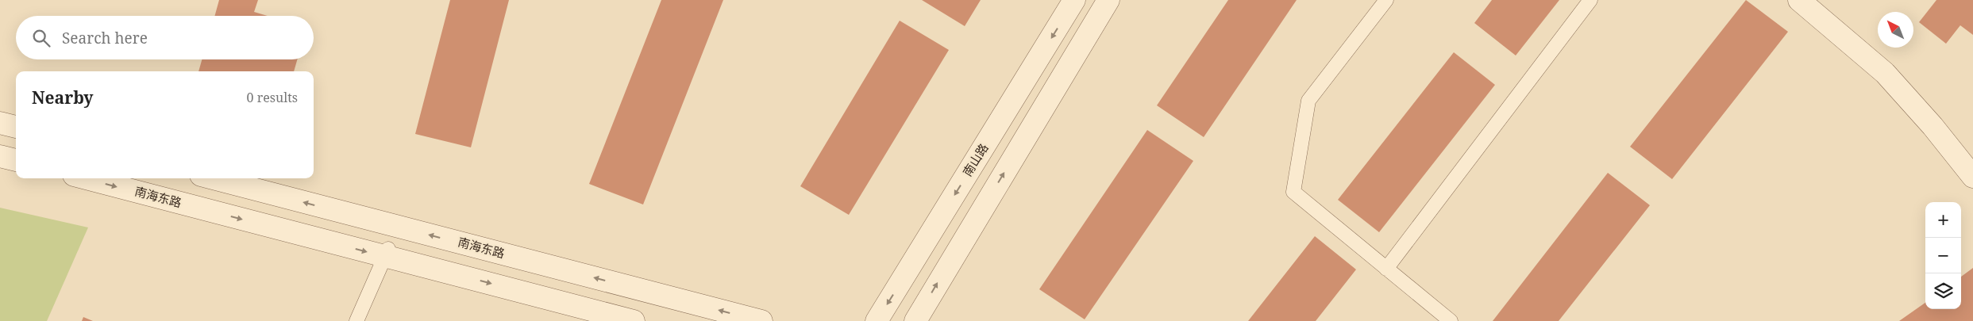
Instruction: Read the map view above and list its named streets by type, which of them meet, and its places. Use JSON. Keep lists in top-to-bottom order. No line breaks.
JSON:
{"streets":{"street":["南山路","南海东路"]},"north":"top left","page":{"search":"Search here","heading":["Nearby","0 results"],"map_buttons":["+","−"]}}
